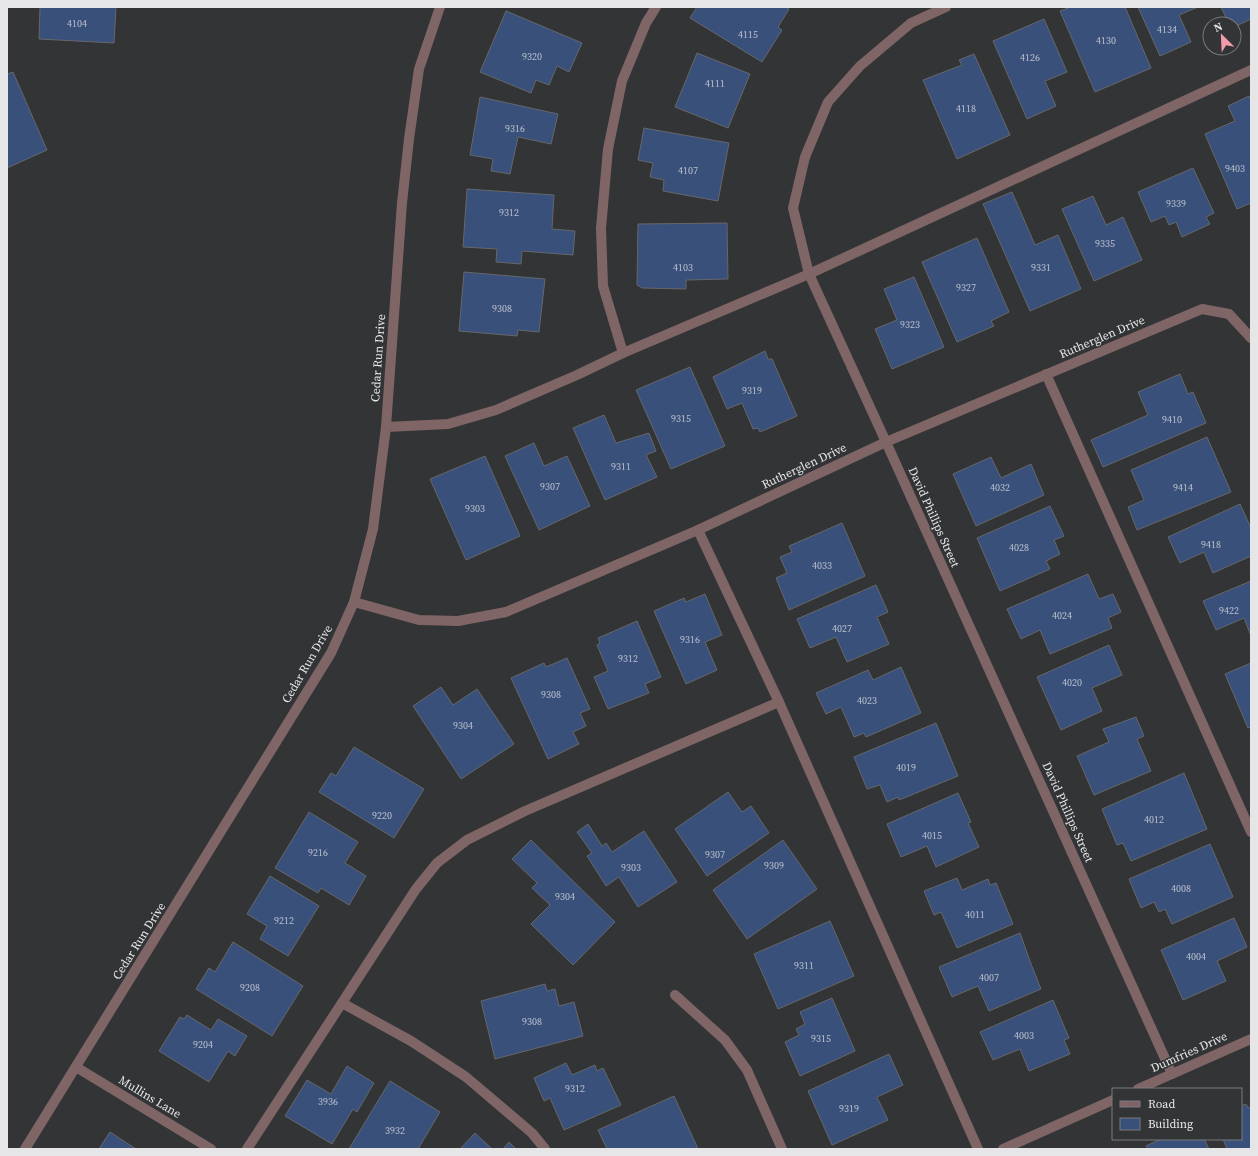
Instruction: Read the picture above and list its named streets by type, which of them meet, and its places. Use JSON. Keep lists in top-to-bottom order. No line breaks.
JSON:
{"streets":{"street":["Rutherglen Drive","Cedar Run Drive","David Phillips Street","Dumfries Drive","Mullins Lane"]},"crossings":[["Rutherglen Drive","Cedar Run Drive"],["Rutherglen Drive","David Phillips Street"],["Cedar Run Drive","Mullins Lane"],["David Phillips Street","Dumfries Drive"]],"house_numbers":["4104","4134","4115","4130","9320","4126","4111","4118","9316","9403","4107","9339","9312","9335","4103","9331","9327","9308","9323","9319","9315","9410","9311","9307","4032","9414","9303","9418","4028","4033","9422","4024","4027","9316","9312","4020","9308","4023","9304","4019","9220","4012","4015","9216","9307","9309","9303","4008","9304","4011","9212","4004","9311","4007","9208","9308","4003","9315","9204","9312","3936","9319","3932"],"legend":["Road","Building"],"north":"top left"}
